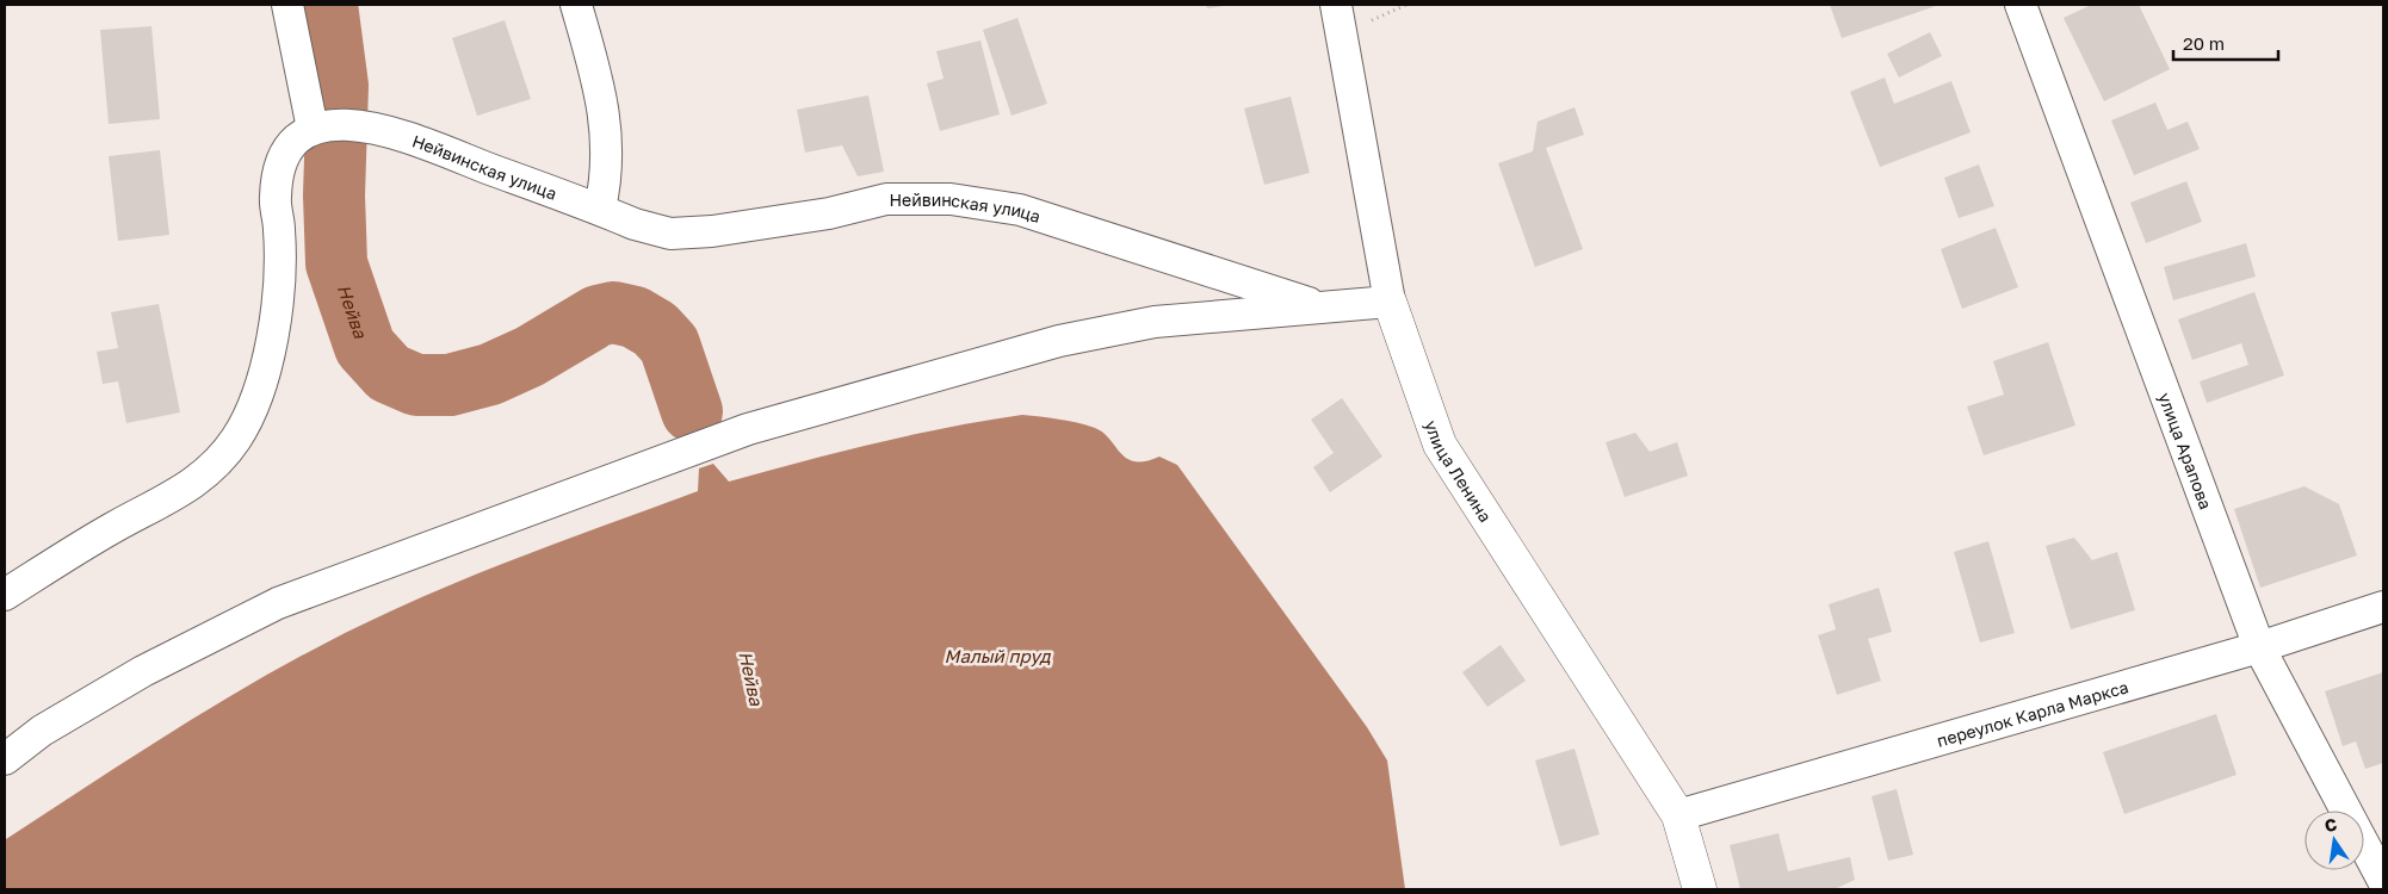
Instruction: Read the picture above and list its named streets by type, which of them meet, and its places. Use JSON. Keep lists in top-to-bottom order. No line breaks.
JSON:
{"streets":{"street":["Нейвинская улица","улица Арапова","улица Ленина","переулок Карла Маркса"]},"crossings":[["улица Арапова","переулок Карла Маркса"],["улица Ленина","переулок Карла Маркса"]],"water":["Нейва","Малый пруд"],"scale_bar":"20 m","north":"top"}
